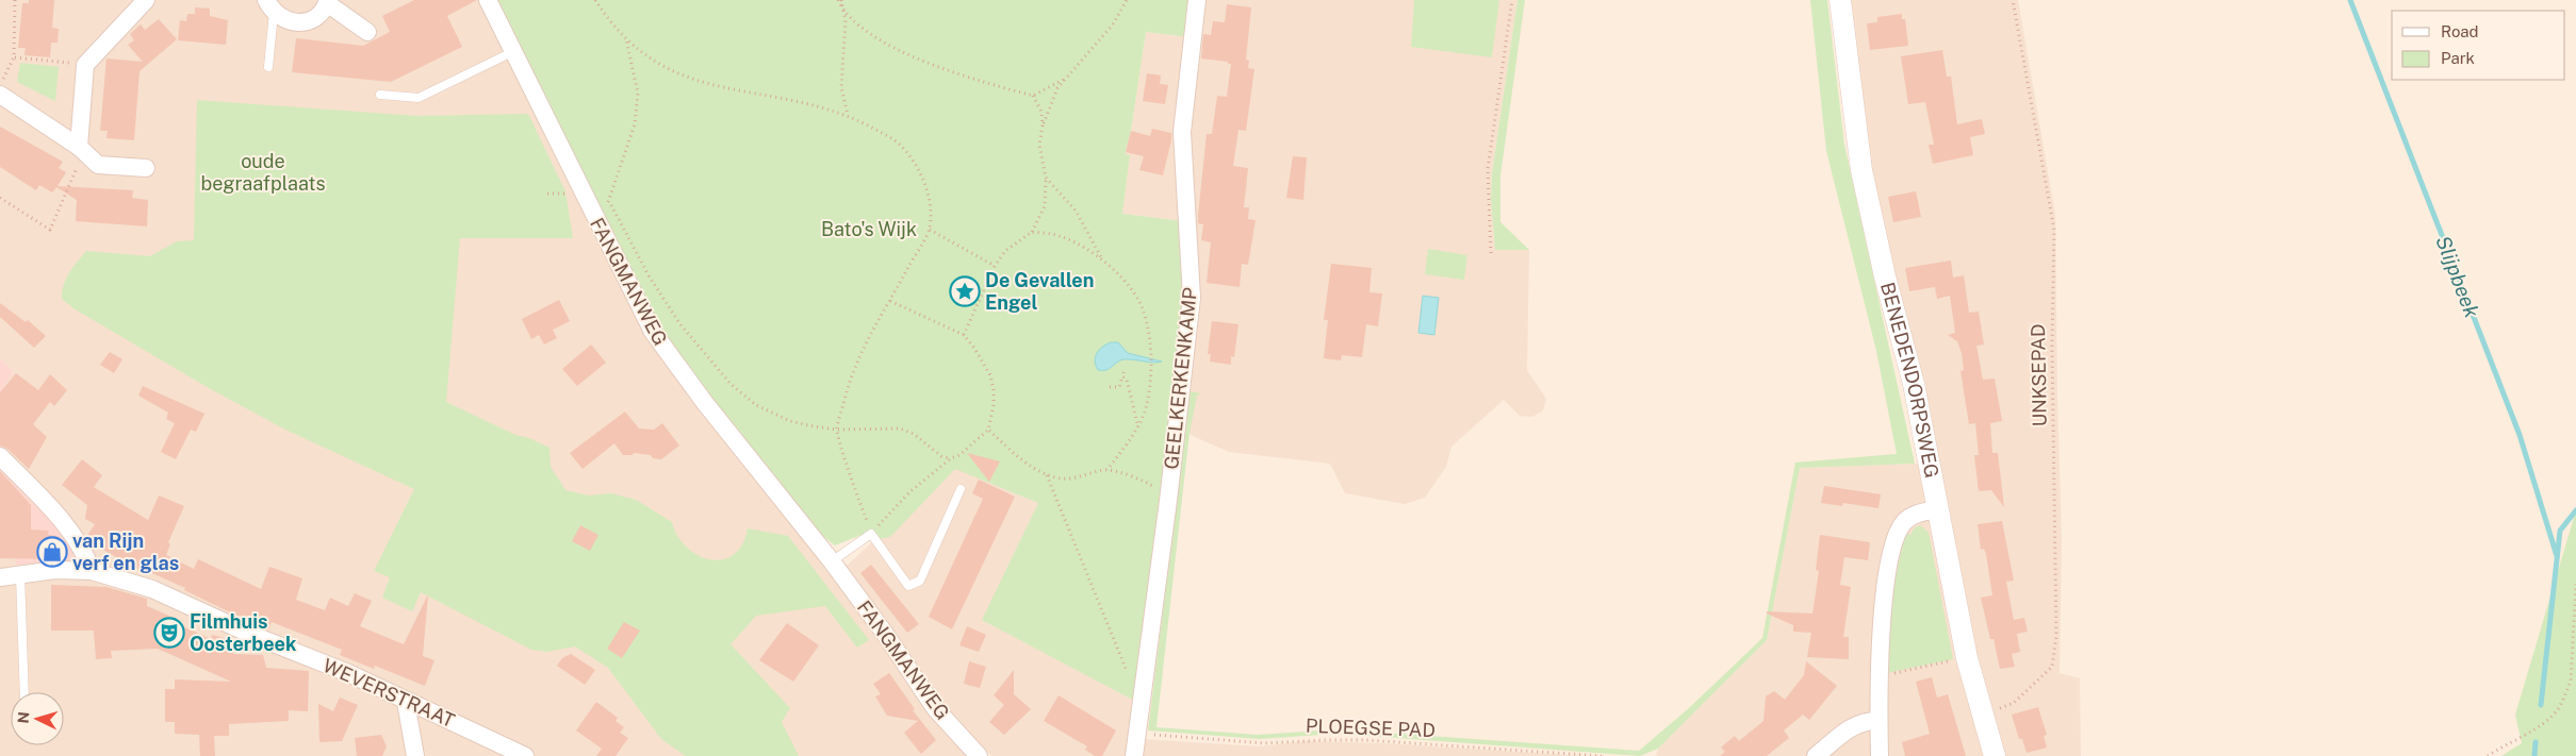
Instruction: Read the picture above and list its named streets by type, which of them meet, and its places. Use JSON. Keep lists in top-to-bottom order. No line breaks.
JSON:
{"streets":{"street":["FANGMANWEG","GEELKERKENKAMP","BENEDENDORPSWEG","WEVERSTRAAT"],"path":["UNKSEPAD","PLOEGSE PAD"]},"crossings":[["UNKSEPAD","BENEDENDORPSWEG"],["GEELKERKENKAMP","PLOEGSE PAD"]],"water":["Slijpbeek"],"parks":["oude begraafplaats","Bato's Wijk"],"places":{"place":["De Gevallen Engel"],"shop":["van Rijn verf en glas"],"theatre":["Filmhuis Oosterbeek"]},"legend":["Road","Park"],"north":"left"}
